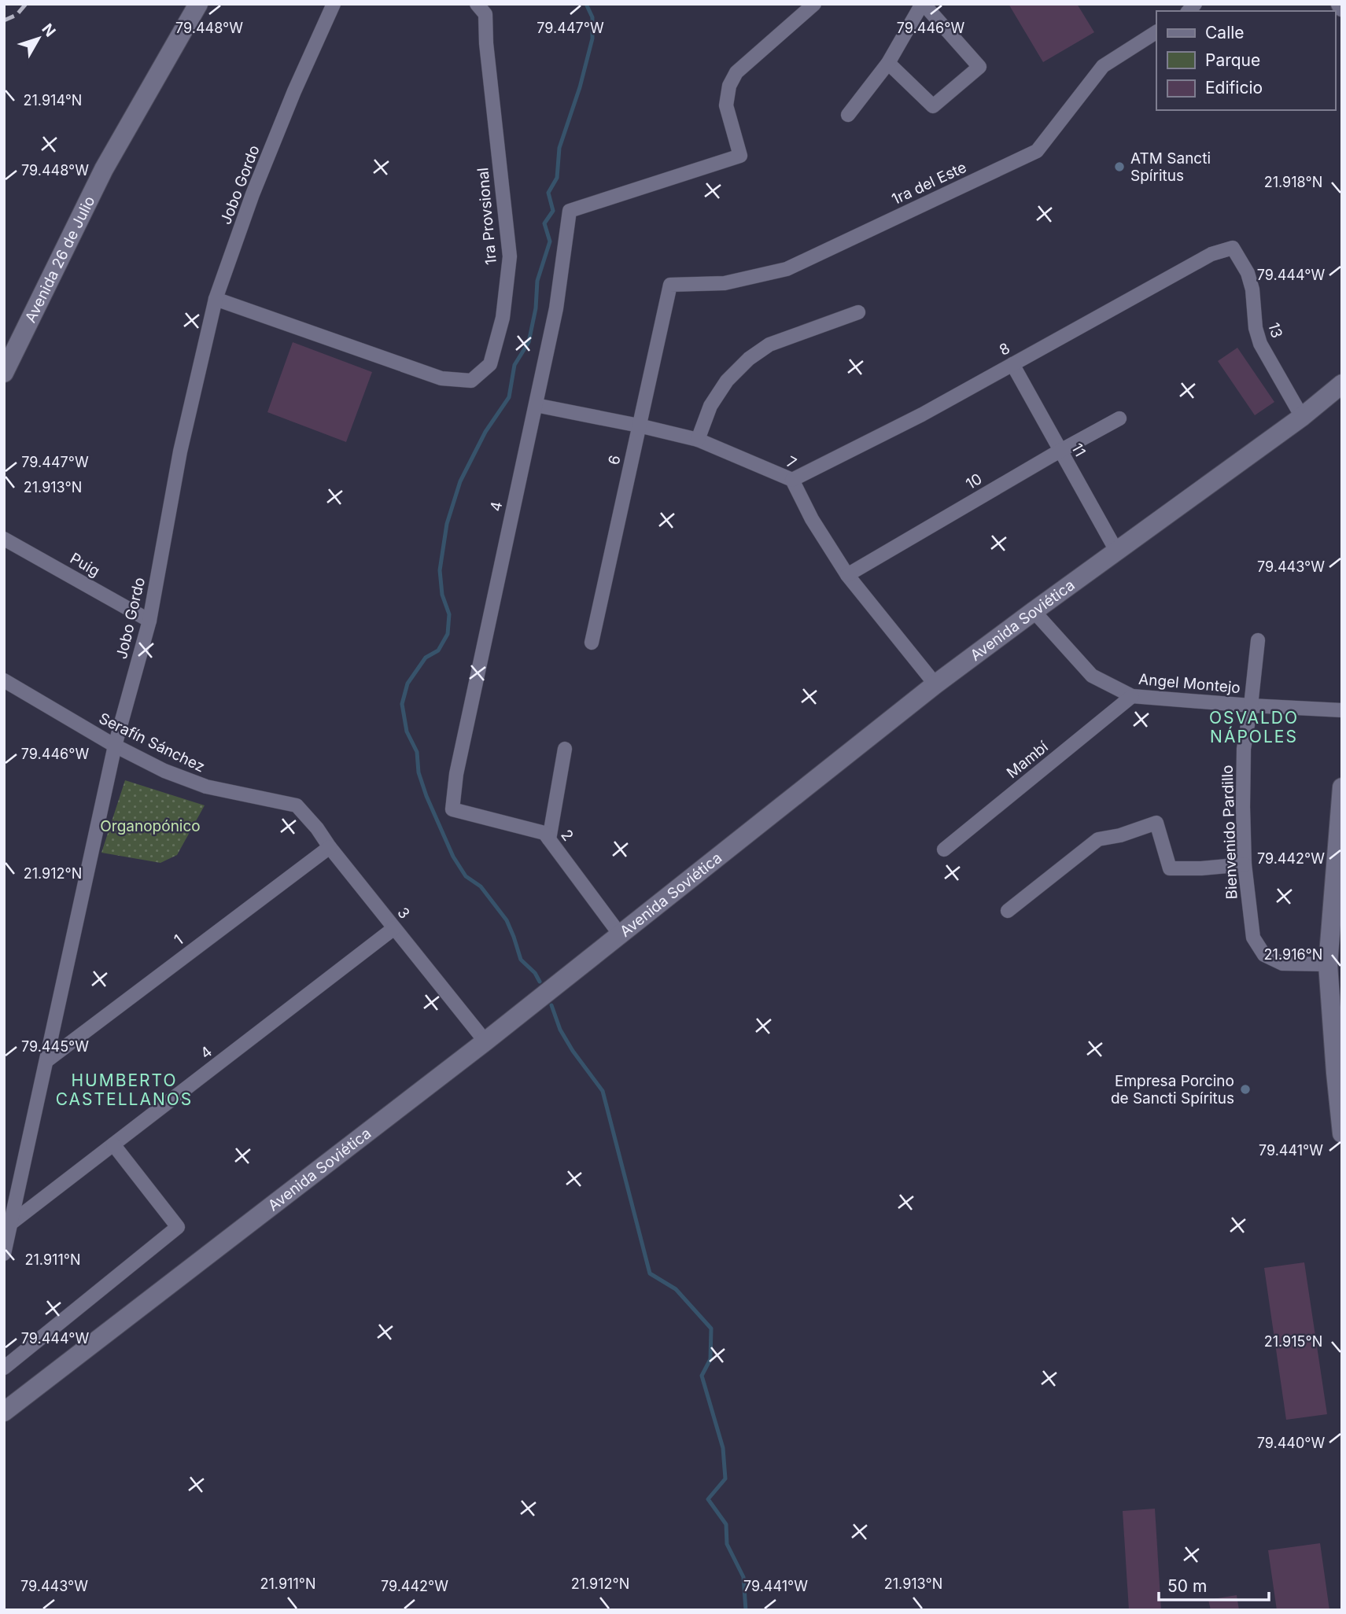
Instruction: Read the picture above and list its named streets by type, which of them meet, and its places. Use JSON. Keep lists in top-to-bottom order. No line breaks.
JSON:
{"streets":{"street":["1ra del Este","Jobo Gordo","1ra Provsional","Avenida 26 de Julio","13","8","11","6","7","10","4","Puig","Avenida Soviética","Angel Montejo","Serafín Sánchez","Mambí","Bienvenido Pardillo","2","3","1"]},"crossings":[["1ra del Este","6"],["Jobo Gordo","1ra Provsional"],["Jobo Gordo","4"],["Jobo Gordo","Puig"],["Jobo Gordo","Serafín Sánchez"],["Jobo Gordo","1"],["13","8"],["13","Avenida Soviética"],["8","11"],["8","7"],["11","10"],["11","Avenida Soviética"],["6","7"],["7","10"],["7","4"],["7","Avenida Soviética"],["4","2"],["4","3"],["Avenida Soviética","Angel Montejo"],["Avenida Soviética","2"],["Avenida Soviética","3"],["Angel Montejo","Mambí"],["Angel Montejo","Bienvenido Pardillo"],["Serafín Sánchez","3"],["3","1"]],"districts":["OSVALDO NÁPOLES","HUMBERTO CASTELLANOS"],"parks":["Organopónico"],"places":["ATM Sancti Spíritus","Empresa Porcino de Sancti Spíritus"],"legend":["Calle","Parque","Edificio"],"scale_bar":"50 m","north":"top right","coordinates":["79.448°W","79.447°W","79.446°W","21.914°N","21.918°N","79.444°W","21.913°N","79.443°W","79.442°W","21.912°N","21.916°N","79.445°W","79.441°W","21.911°N","21.915°N","79.440°W"]}
